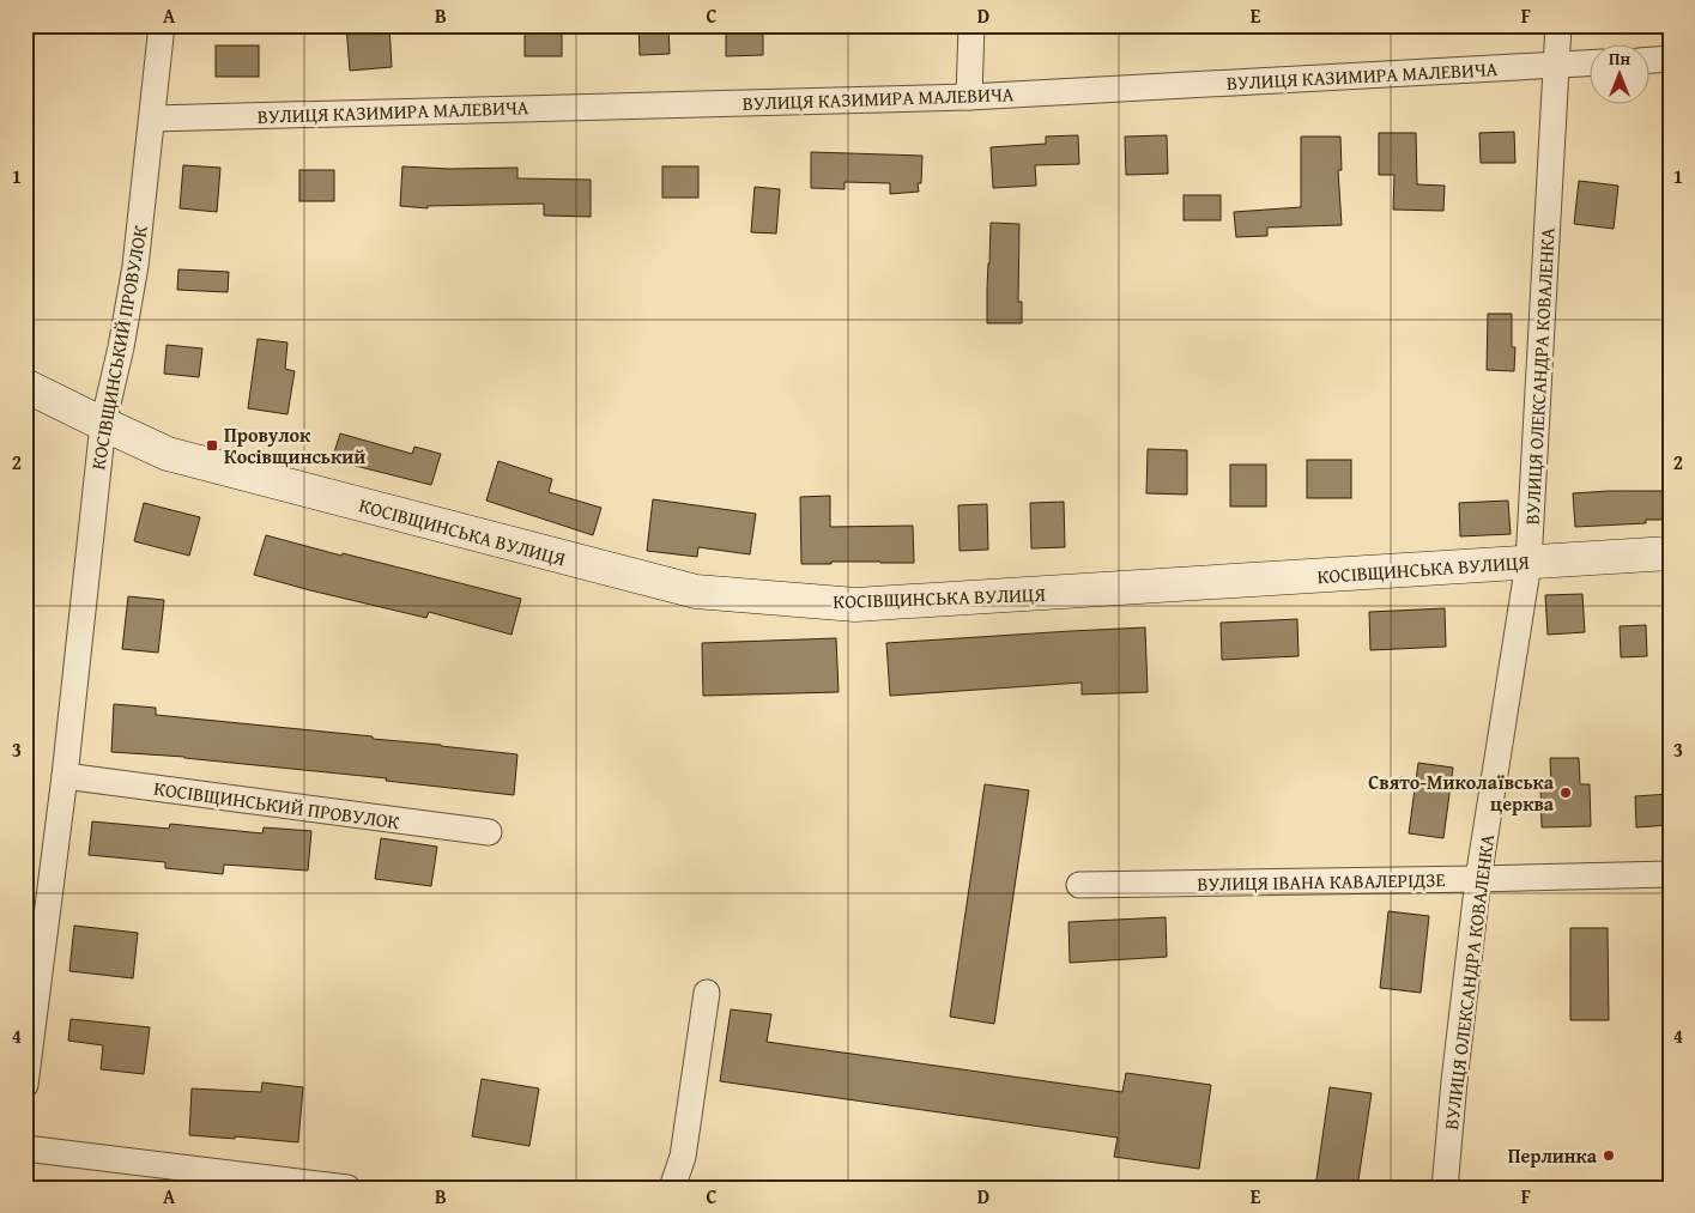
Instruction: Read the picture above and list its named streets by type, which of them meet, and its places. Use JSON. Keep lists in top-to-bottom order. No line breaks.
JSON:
{"streets":{"street":["ВУЛИЦЯ КАЗИМИРА МАЛЕВИЧА","КОСІВЩИНСЬКИЙ ПРОВУЛОК","ВУЛИЦЯ ОЛЕКСАНДРА КОВАЛЕНКА","КОСІВЩИНСЬКА ВУЛИЦЯ","ВУЛИЦЯ ІВАНА КАВАЛЕРІДЗЕ"]},"crossings":[["ВУЛИЦЯ КАЗИМИРА МАЛЕВИЧА","КОСІВЩИНСЬКИЙ ПРОВУЛОК"],["ВУЛИЦЯ КАЗИМИРА МАЛЕВИЧА","ВУЛИЦЯ ОЛЕКСАНДРА КОВАЛЕНКА"],["КОСІВЩИНСЬКИЙ ПРОВУЛОК","КОСІВЩИНСЬКА ВУЛИЦЯ"],["ВУЛИЦЯ ОЛЕКСАНДРА КОВАЛЕНКА","КОСІВЩИНСЬКА ВУЛИЦЯ"],["ВУЛИЦЯ ОЛЕКСАНДРА КОВАЛЕНКА","ВУЛИЦЯ ІВАНА КАВАЛЕРІДЗЕ"]],"places":{"transit":["Провулок Косівщинський"],"other":["Свято-Миколаївська церква","Перлинка"]},"north":"top","grid":{"columns":["A","B","C","D","E","F"],"rows":["1","2","3","4"]}}
